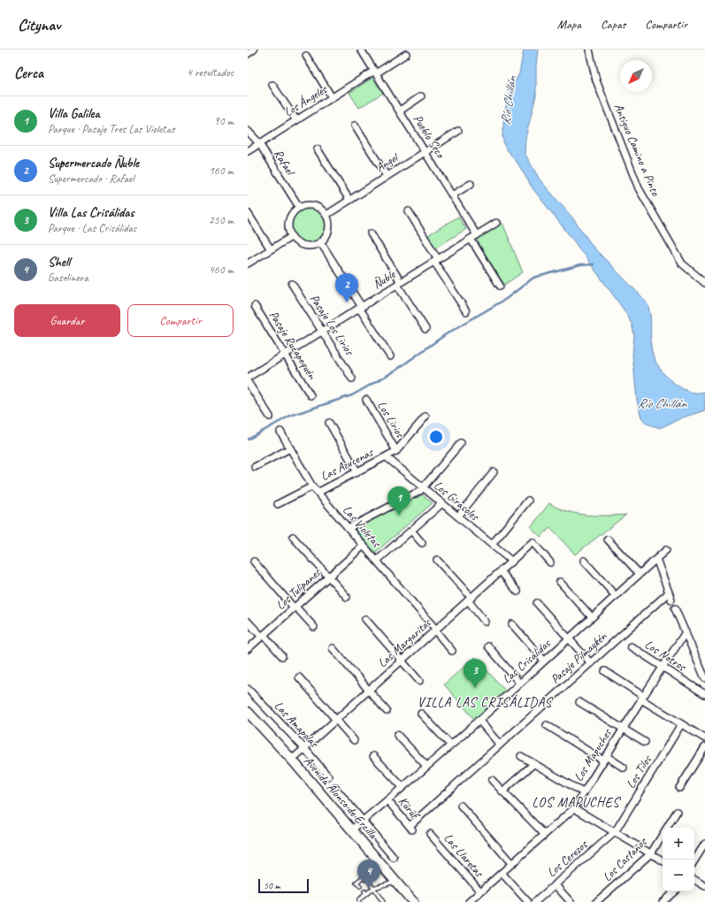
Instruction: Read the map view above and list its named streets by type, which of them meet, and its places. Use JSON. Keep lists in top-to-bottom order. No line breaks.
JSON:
{"streets":{"main road":["Avenida Alonso de Ercilla"],"street":["Los Ángeles","Pueblo Seco","Antiguo Camino a Pinto","Rafael","Angol","Ñuble","Pasaje Los Lirios","Pasaje Rucapequén","Los Lirios","Las Azucenas","Los Girasoles","Las Violetas","Los Tulipanes","Las Margaritas","Los Notros","Pasaje Pilmaykén","Las Crisálidas","Las Amapolas","Los Mapuches","Los Tilos","Kürüf","Las Llaretas","Los Cerezos","Los Castaños"]},"crossings":[["Los Ángeles","Pueblo Seco"],["Los Ángeles","Rafael"],["Pueblo Seco","Angol"],["Pueblo Seco","Ñuble"],["Rafael","Angol"],["Ñuble","Pasaje Los Lirios"],["Ñuble","Pasaje Rucapequén"],["Los Lirios","Las Azucenas"],["Las Azucenas","Los Girasoles"],["Las Azucenas","Las Violetas"],["Los Girasoles","Las Margaritas"],["Las Violetas","Los Tulipanes"],["Las Violetas","Las Margaritas"],["Las Margaritas","Las Amapolas"],["Las Margaritas","Avenida Alonso de Ercilla"],["Los Notros","Los Mapuches"],["Pasaje Pilmaykén","Kürüf"],["Las Crisálidas","Avenida Alonso de Ercilla"],["Las Crisálidas","Kürüf"],["Los Mapuches","Las Llaretas"],["Los Tilos","Los Cerezos"]],"districts":["VILLA LAS CRISÁLIDAS","LOS MAPUCHES"],"water":["Río Chillán"],"scale_bar":"50 m","north":"bottom left","page":{"header":"Citynav","nav":["Mapa","Capas","Compartir"],"heading":["Cerca","4 resultados"],"list":[{"mark":"1","name":"Villa Galilea","note":"Parque · Pasaje Tres Las Violetas","value":"90 m"},{"mark":"2","name":"Supermercado Ñuble","note":"Supermercado · Rafael","value":"160 m"},{"mark":"3","name":"Villa Las Crisálidas","note":"Parque · Las Crisálidas","value":"250 m"},{"mark":"4","name":"Shell","note":"Gasolinera","value":"460 m"}],"pins":["2","1","3","4"],"buttons":["Guardar","Compartir"],"map_buttons":["+","−"],"scale":"50 m"}}
